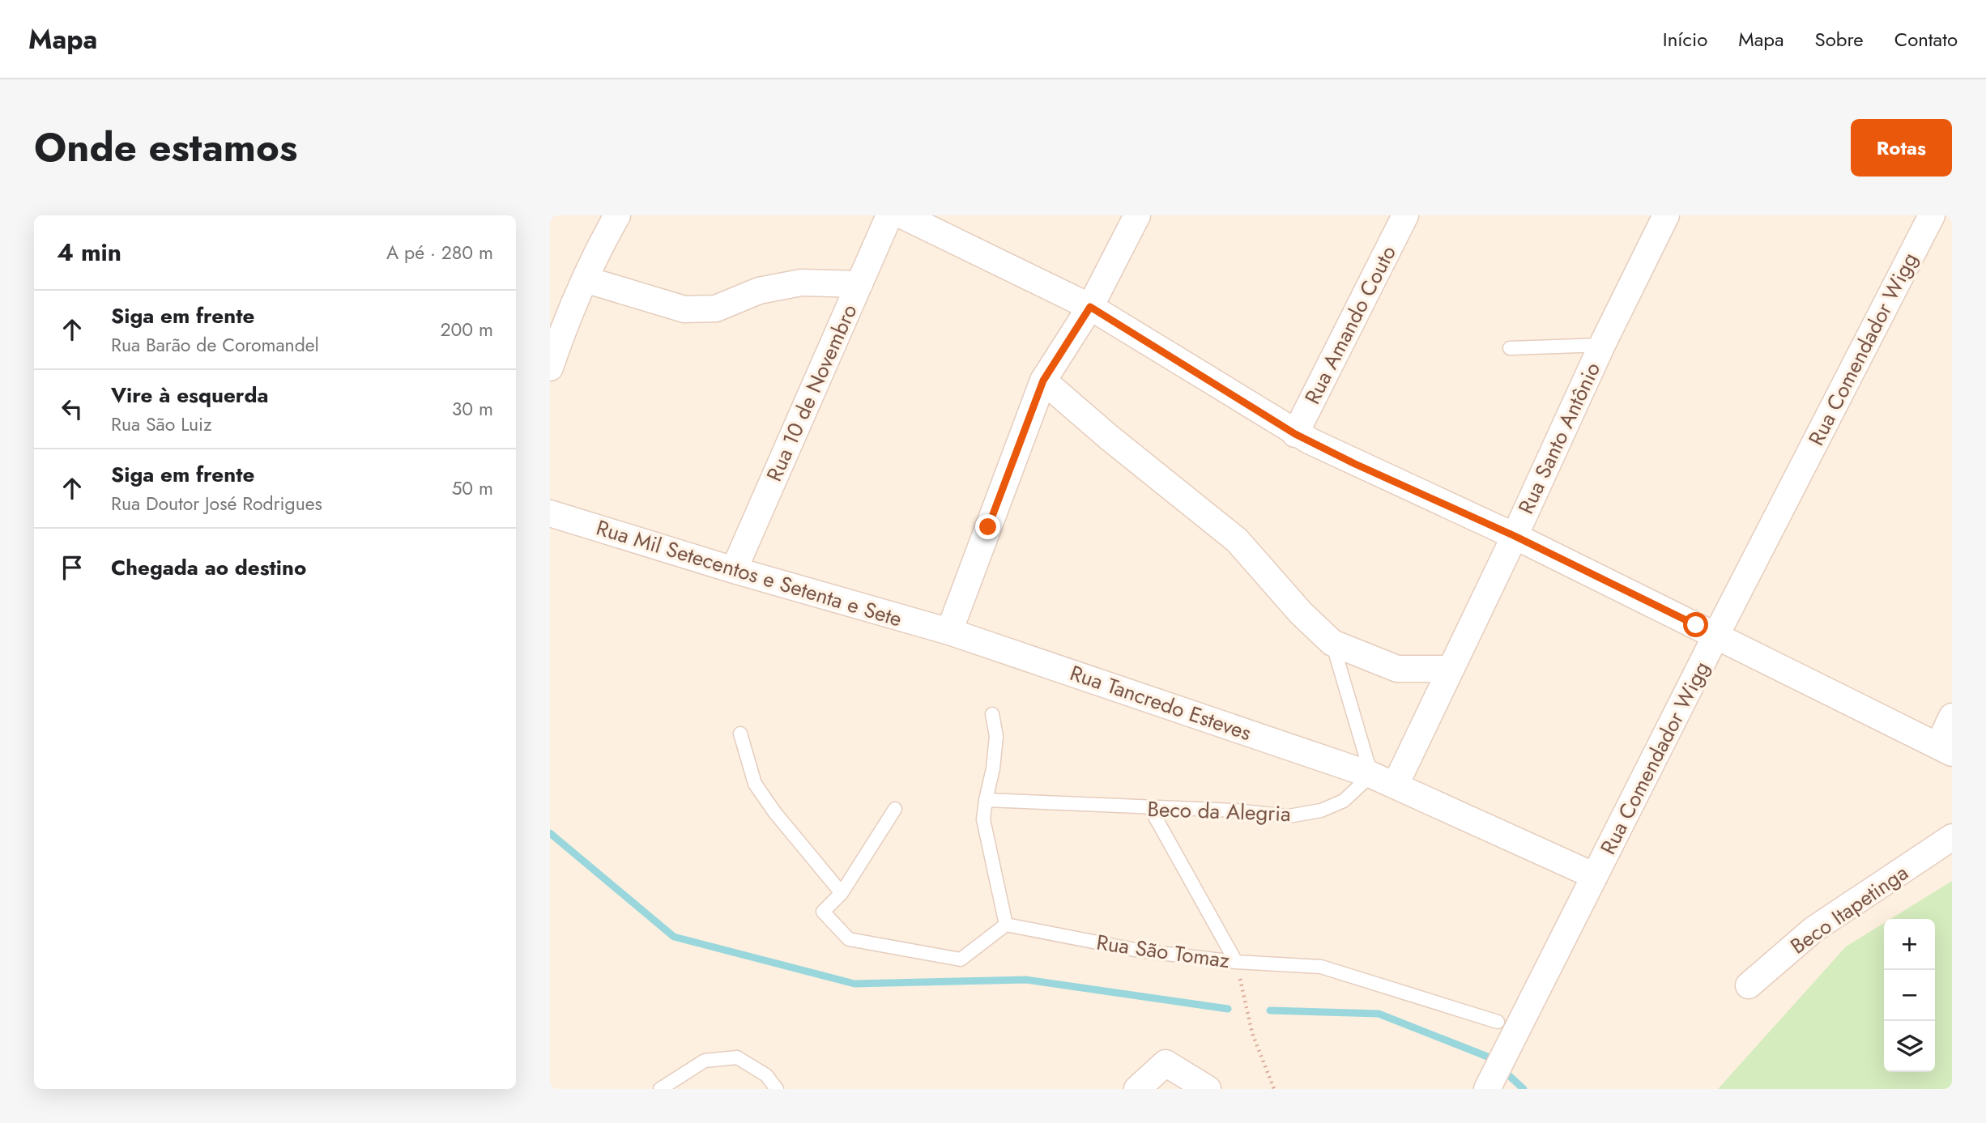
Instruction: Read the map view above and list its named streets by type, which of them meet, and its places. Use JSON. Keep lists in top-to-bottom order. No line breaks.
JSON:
{"streets":{"street":["Rua Amando Couto","Rua Comendador Wigg","Rua 10 de Novembro","Rua Santo Antônio","Rua Mil Setecentos e Setenta e Sete","Rua Tancredo Esteves","Beco Itapetinga"],"lane":["Beco da Alegria","Rua São Tomaz"]},"crossings":[["Rua Comendador Wigg","Rua Tancredo Esteves"],["Rua 10 de Novembro","Rua Mil Setecentos e Setenta e Sete"],["Rua Santo Antônio","Rua Tancredo Esteves"],["Rua Mil Setecentos e Setenta e Sete","Rua Tancredo Esteves"],["Rua Tancredo Esteves","Beco da Alegria"]],"page":{"header":"Mapa","nav":["Início","Mapa","Sobre","Contato"],"title":"Onde estamos","buttons":"Rotas","heading":["4 min","A pé · 280 m"],"list":[["Siga em frente","Rua Barão de Coromandel","200 m"],["Vire à esquerda","Rua São Luiz","30 m"],["Siga em frente","Rua Doutor José Rodrigues","50 m"],"Chegada ao destino"],"map_buttons":["+","−"]}}
